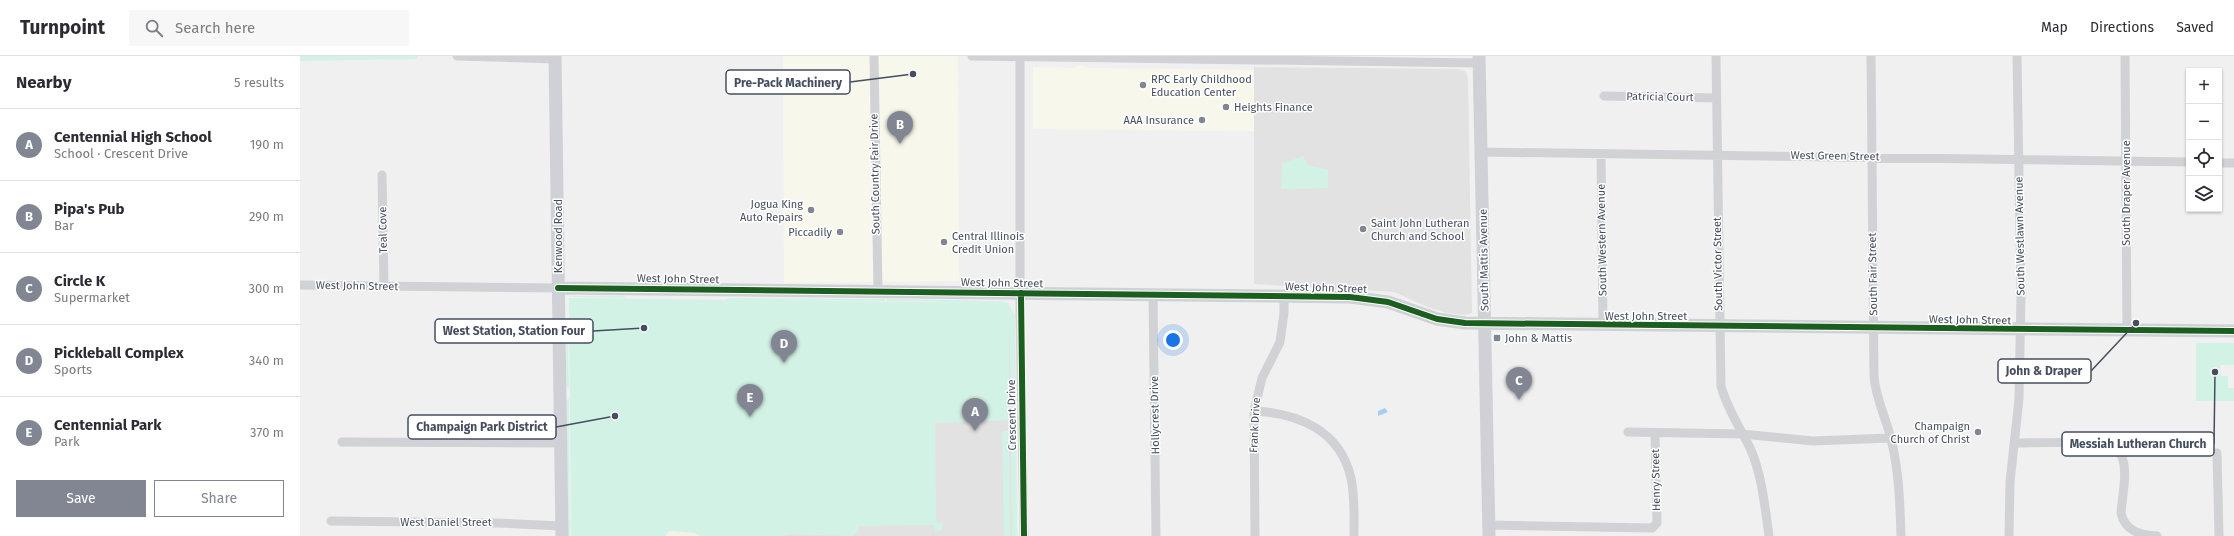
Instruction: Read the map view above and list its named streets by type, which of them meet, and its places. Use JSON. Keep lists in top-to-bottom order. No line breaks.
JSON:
{"streets":{"street":["Patricia Court","West Green Street","South Country Fair Drive","South Draper Avenue","Teal Cove","Kenwood Road","South Westlawn Avenue","South Western Avenue","South Mattis Avenue","South Victor Street","South Fair Street","West John Street","Crescent Drive","Hollycrest Drive","Frank Drive","Henry Street","West Daniel Street"]},"crossings":[["Patricia Court","South Victor Street"],["West Green Street","South Draper Avenue"],["West Green Street","South Westlawn Avenue"],["West Green Street","South Western Avenue"],["West Green Street","South Mattis Avenue"],["West Green Street","South Victor Street"],["West Green Street","South Fair Street"],["South Country Fair Drive","West John Street"],["South Draper Avenue","West John Street"],["Teal Cove","West John Street"],["Kenwood Road","West John Street"],["Kenwood Road","West Daniel Street"],["South Westlawn Avenue","West John Street"],["South Western Avenue","West John Street"],["South Mattis Avenue","West John Street"],["South Mattis Avenue","Henry Street"],["South Victor Street","West John Street"],["South Victor Street","Henry Street"],["South Fair Street","West John Street"],["South Fair Street","Henry Street"],["West John Street","Crescent Drive"],["West John Street","Hollycrest Drive"],["West John Street","Frank Drive"]],"places":{"other":["Pre-Pack Machinery","RPC Early Childhood Education Center","Heights Finance","AAA Insurance","Jogua King Auto Repairs","Saint John Lutheran Church and School","Piccadily","Central Illinois Credit Union","John & Draper","West Station, Station Four","Messiah Lutheran Church","Champaign Park District","Champaign Church of Christ"],"transit":["John & Mattis"]},"page":{"header":"Turnpoint","search":"Search here","nav":["Map","Directions","Saved"],"heading":["Nearby","5 results"],"map_buttons":["+","−"],"list":[{"mark":"A","name":"Centennial High School","note":"School · Crescent Drive","value":"190 m"},{"mark":"B","name":"Pipa's Pub","note":"Bar","value":"290 m"},{"mark":"C","name":"Circle K","note":"Supermarket","value":"300 m"},{"mark":"D","name":"Pickleball Complex","note":"Sports","value":"340 m"},{"mark":"E","name":"Centennial Park","note":"Park","value":"370 m"}],"pins":["B","D","C","E","A"],"buttons":["Save","Share"]}}
